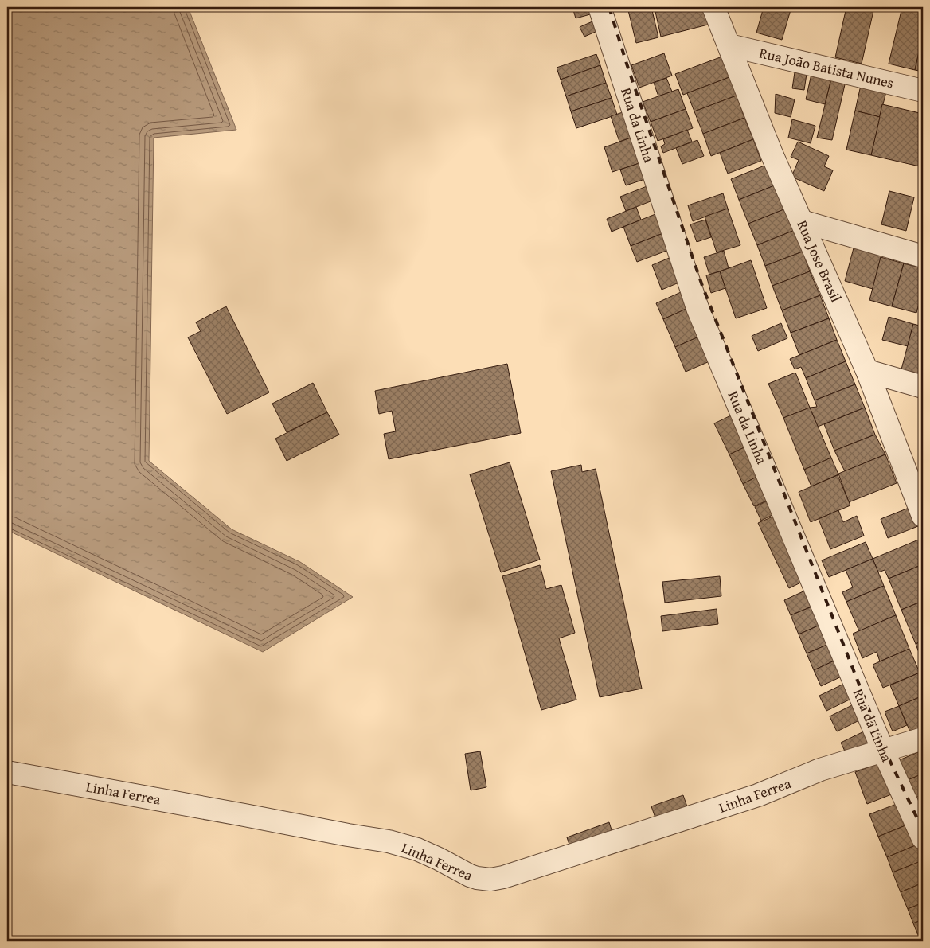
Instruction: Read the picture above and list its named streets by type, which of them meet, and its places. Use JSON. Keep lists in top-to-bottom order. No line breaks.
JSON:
{"streets":{"street":["Rua João Batista Nunes","Rua da Linha","Rua Jose Brasil","Linha Ferrea"]},"crossings":[["Rua João Batista Nunes","Rua Jose Brasil"],["Rua da Linha","Linha Ferrea"]]}
